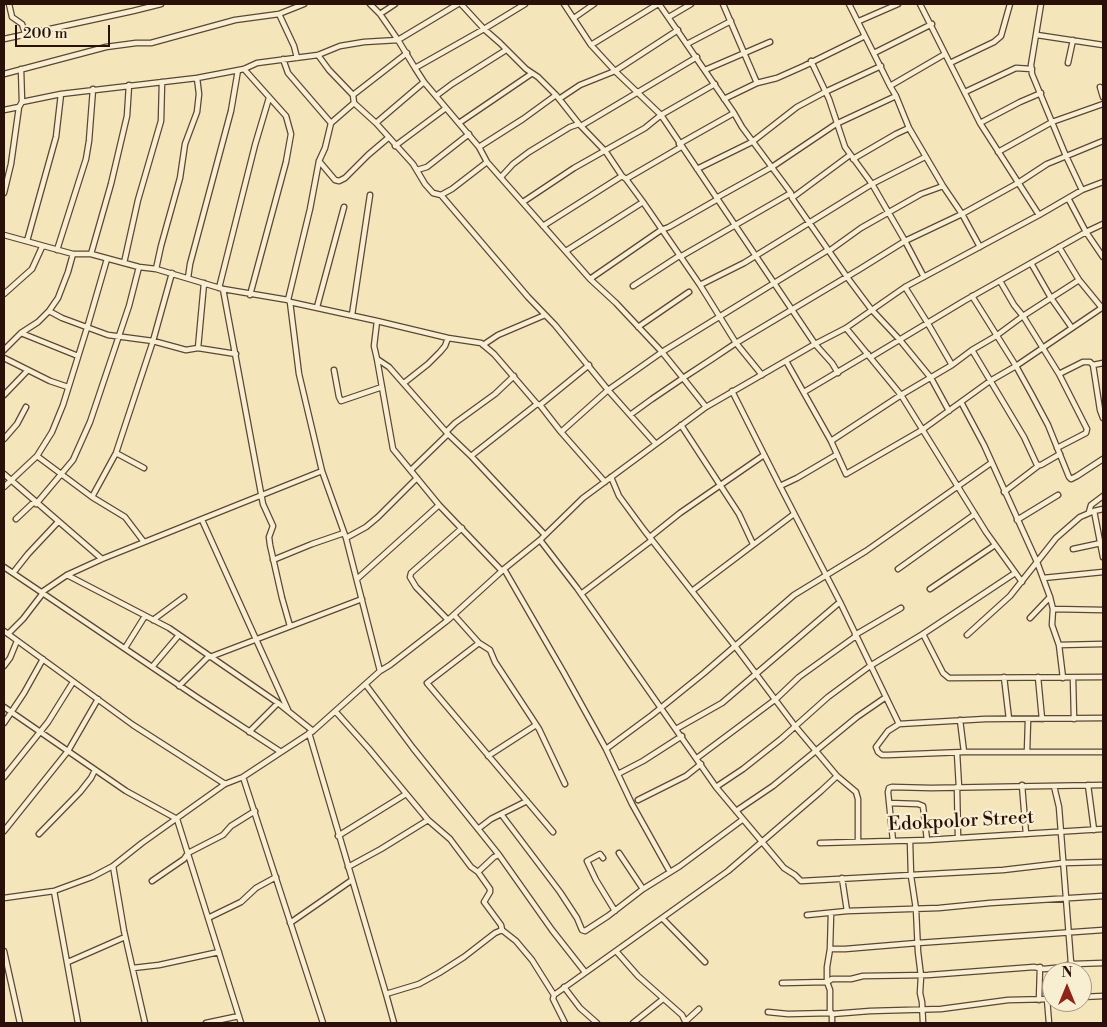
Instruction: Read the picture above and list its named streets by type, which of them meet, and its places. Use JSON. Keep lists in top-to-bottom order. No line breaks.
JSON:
{"streets":{"street":["Edokpolor Street"]},"scale_bar":"200 m","north":"top"}
